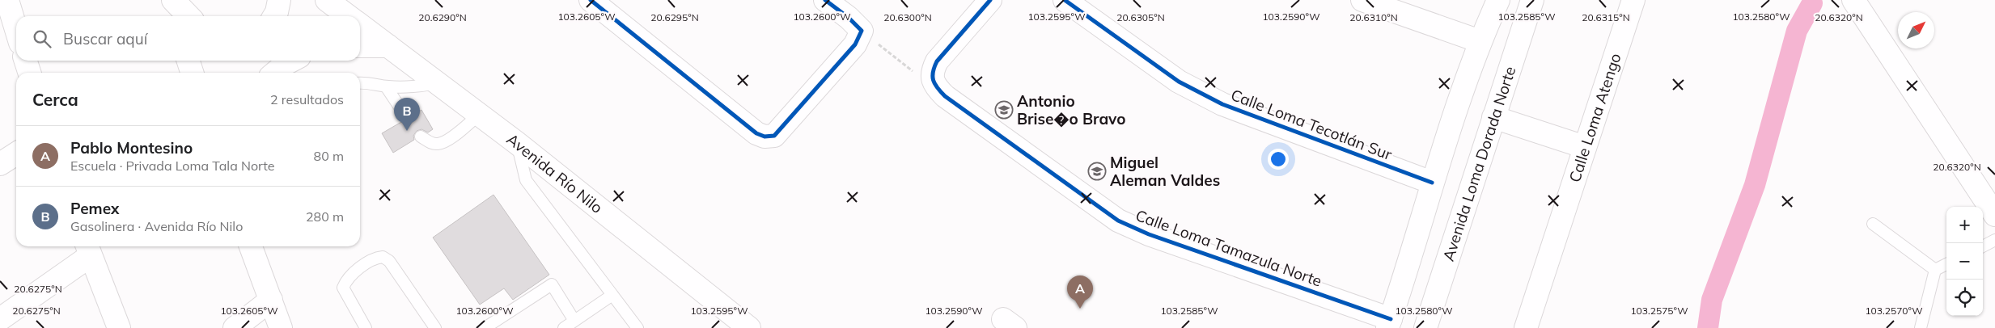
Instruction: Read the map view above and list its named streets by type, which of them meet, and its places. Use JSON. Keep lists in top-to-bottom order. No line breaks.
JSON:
{"streets":{"street":["Calle Loma Atengo","Calle Loma Tecotlán Sur","Avenida Loma Dorada Norte","Avenida Río Nilo","Calle Loma Tamazula Norte"]},"places":{"school or university":["Antonio Brise�o Bravo","Miguel Aleman Valdes"]},"north":"top right","page":{"search":"Buscar aquí","heading":["Cerca","2 resultados"],"pins":["B","A"],"list":[{"mark":"A","name":"Pablo Montesino","note":"Escuela · Privada Loma Tala Norte","value":"80 m"},{"mark":"B","name":"Pemex","note":"Gasolinera · Avenida Río Nilo","value":"280 m"}],"map_buttons":["+","−"]},"coordinates":["103.2605°W","103.2600°W","103.2595°W","103.2590°W","103.2585°W","103.2580°W","20.6290°N","20.6295°N","20.6305°N","20.6310°N","20.6315°N","20.6320°N","20.6300°N","20.6275°N","103.2575°W","103.2570°W"]}
